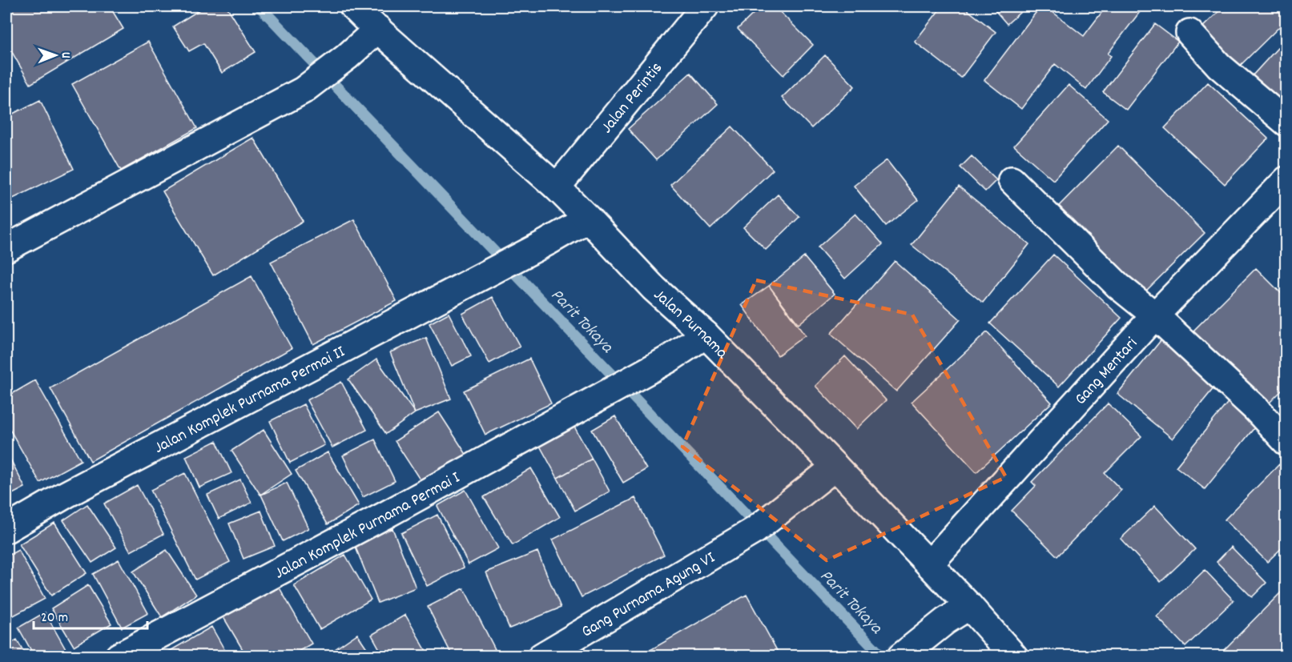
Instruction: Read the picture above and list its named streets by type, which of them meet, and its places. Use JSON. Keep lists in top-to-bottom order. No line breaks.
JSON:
{"streets":{"street":["Jalan Perintis","Jalan Purnama","Gang Mentari","Jalan Komplek Purnama Permai II","Jalan Komplek Purnama Permai I","Gang Purnama Agung VI"]},"crossings":[["Jalan Perintis","Jalan Purnama"],["Jalan Purnama","Gang Mentari"],["Jalan Purnama","Jalan Komplek Purnama Permai II"],["Jalan Purnama","Jalan Komplek Purnama Permai I"],["Jalan Purnama","Gang Purnama Agung VI"]],"water":["Parit Tokaya"],"scale_bar":"20 m","north":"right"}
